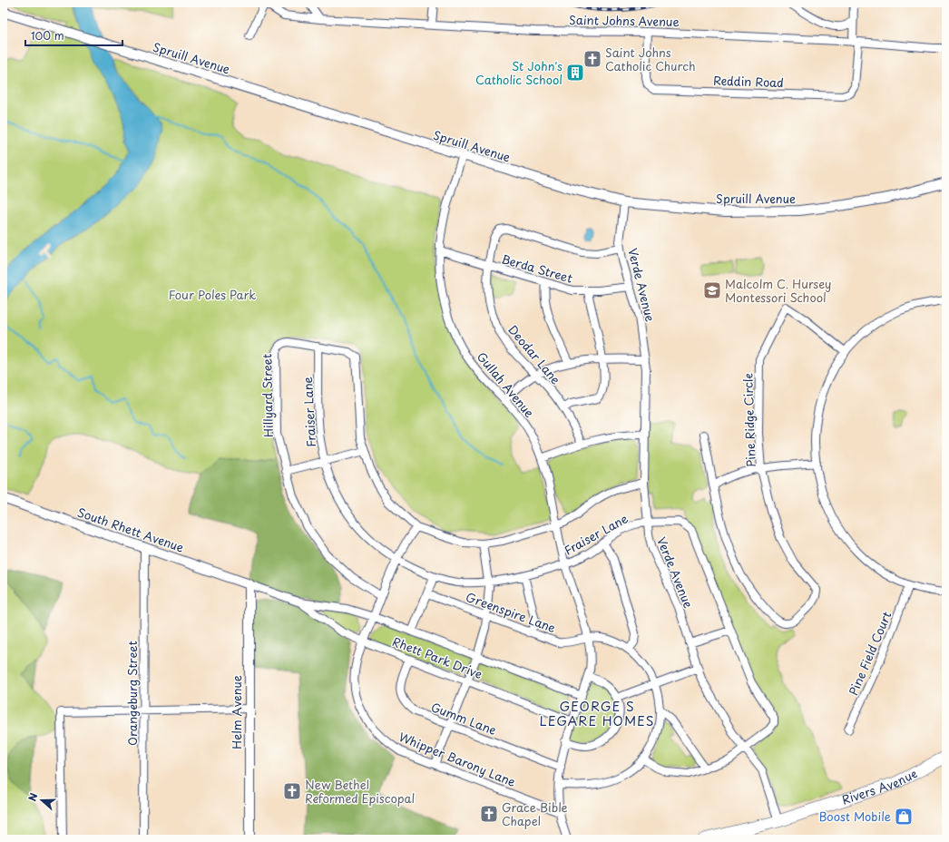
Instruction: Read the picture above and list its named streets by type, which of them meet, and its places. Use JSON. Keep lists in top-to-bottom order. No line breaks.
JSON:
{"streets":{"main road":["Rivers Avenue"],"street":["Saint Johns Avenue","Spruill Avenue","Reddin Road","Berda Street","Verde Avenue","Deodar Lane","Gullah Avenue","Hillyard Street","Fraiser Lane","Pine Ridge Circle","South Rhett Avenue","Greenspire Lane","Pine Field Court","Rhett Park Drive","Orangeburg Street","Helm Avenue","Gumm Lane","Whipper Barony Lane"]},"crossings":[["Saint Johns Avenue","Reddin Road"],["Spruill Avenue","Verde Avenue"],["Spruill Avenue","Gullah Avenue"],["Berda Street","Verde Avenue"],["Berda Street","Deodar Lane"],["Berda Street","Gullah Avenue"],["Verde Avenue","Deodar Lane"],["Verde Avenue","Fraiser Lane"],["Verde Avenue","Rivers Avenue"],["Gullah Avenue","Fraiser Lane"],["Gullah Avenue","Greenspire Lane"],["Gullah Avenue","Rhett Park Drive"],["Gullah Avenue","Gumm Lane"],["Gullah Avenue","Whipper Barony Lane"],["Hillyard Street","Fraiser Lane"],["Hillyard Street","Whipper Barony Lane"],["Fraiser Lane","Whipper Barony Lane"],["South Rhett Avenue","Rhett Park Drive"],["South Rhett Avenue","Orangeburg Street"],["South Rhett Avenue","Helm Avenue"],["Rhett Park Drive","Helm Avenue"],["Rhett Park Drive","Gumm Lane"],["Rhett Park Drive","Whipper Barony Lane"]],"districts":["GEORGE S LEGARE HOMES"],"parks":["Four Poles Park"],"places":{"church":["Saint Johns Catholic Church","New Bethel Reformed Episcopal","Grace Bible Chapel"],"building":["St John's Catholic School"],"school or university":["Malcolm C. Hursey Montessori School"],"shop":["Boost Mobile"]},"scale_bar":"100 m","north":"left"}
